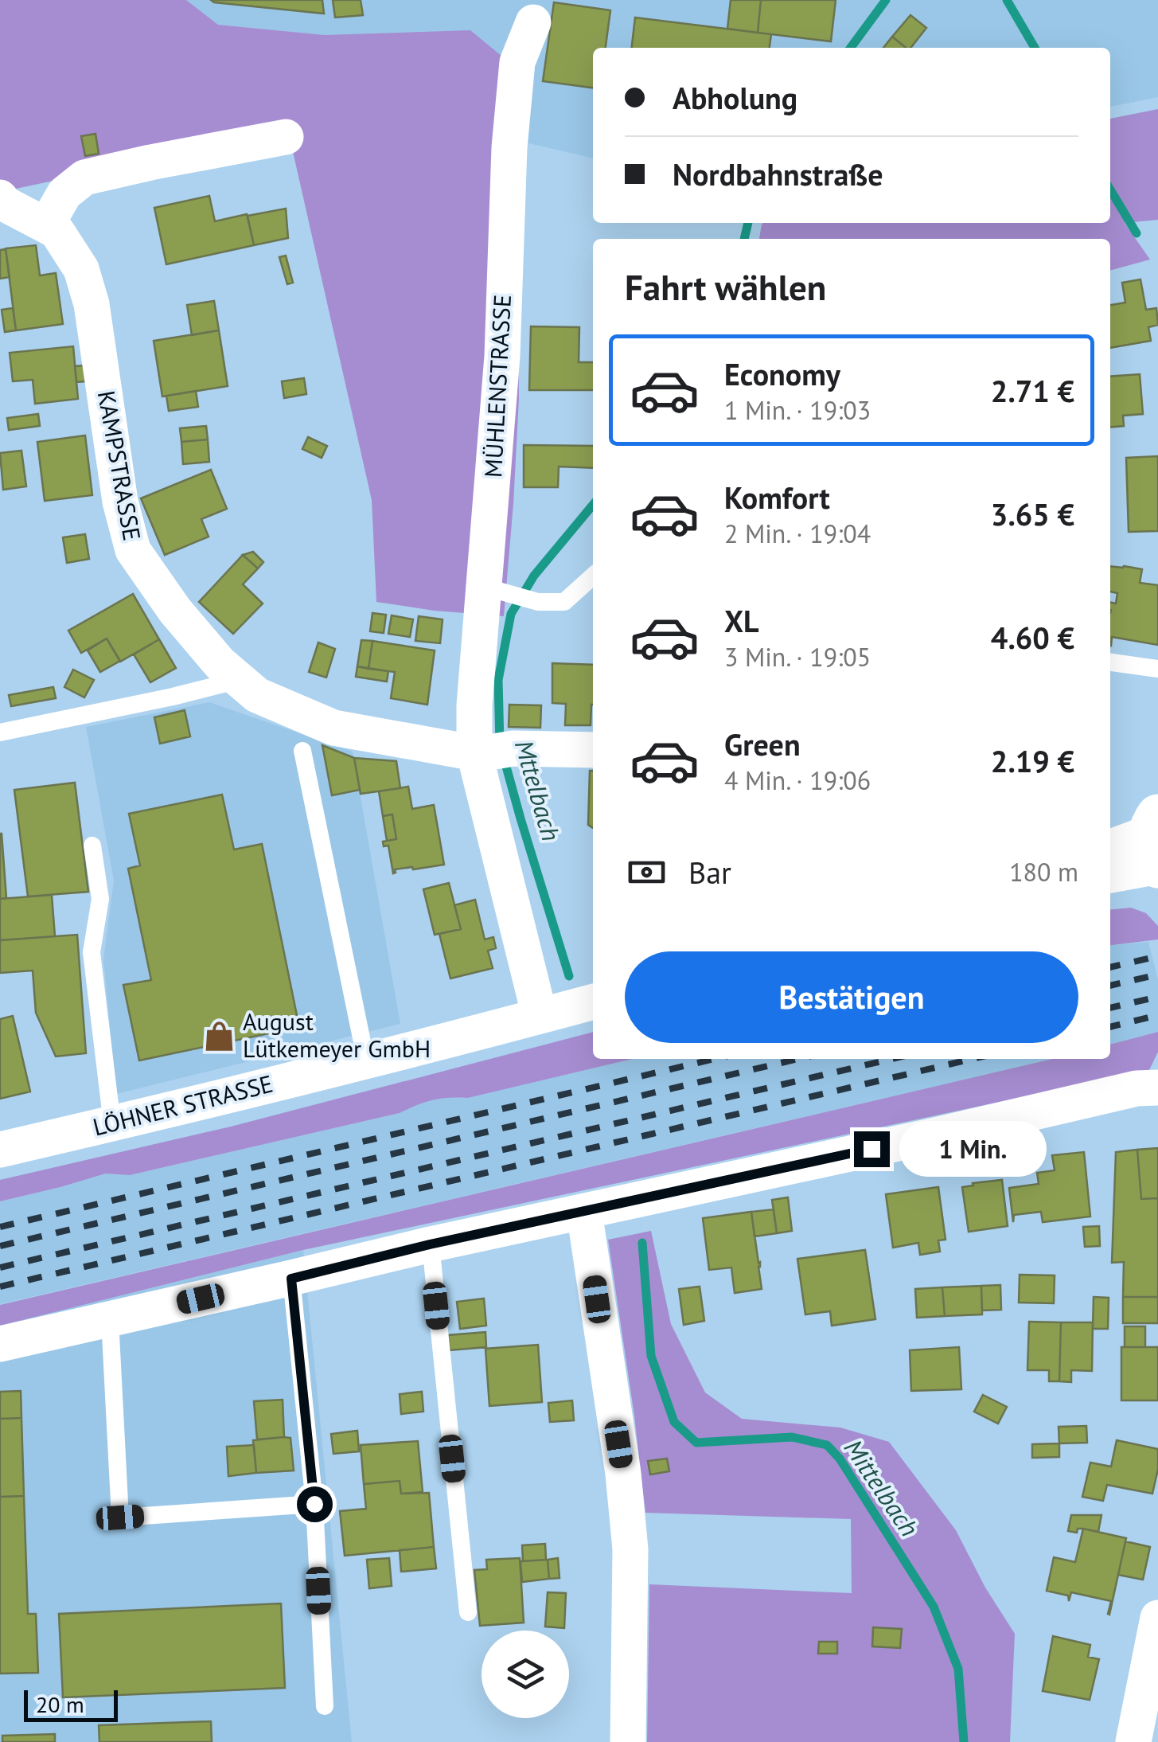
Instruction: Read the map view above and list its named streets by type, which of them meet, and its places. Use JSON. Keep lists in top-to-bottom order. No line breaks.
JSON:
{"streets":{"street":["MÜHLENSTRASSE","KAMPSTRASSE","LÖHNER STRASSE"]},"crossings":[["MÜHLENSTRASSE","KAMPSTRASSE"],["MÜHLENSTRASSE","LÖHNER STRASSE"]],"water":["Mttelbach","Mittelbach"],"places":{"shop":["August Lütkemeyer GmbH"]},"scale_bar":"20 m","page":{"banner":["Abholung","Nordbahnstraße"],"heading":"Fahrt wählen","list":[{"name":"Economy","note":"1 Min. · 19:03","value":"2.71 €"},{"name":"Komfort","note":"2 Min. · 19:04","value":"3.65 €"},{"name":"XL","note":"3 Min. · 19:05","value":"4.60 €"},{"name":"Green","note":"4 Min. · 19:06","value":"2.19 €"}],"pay":["Bar","180 m"],"buttons":"Bestätigen","bubble":"1 Min.","scale":"20 m"}}
